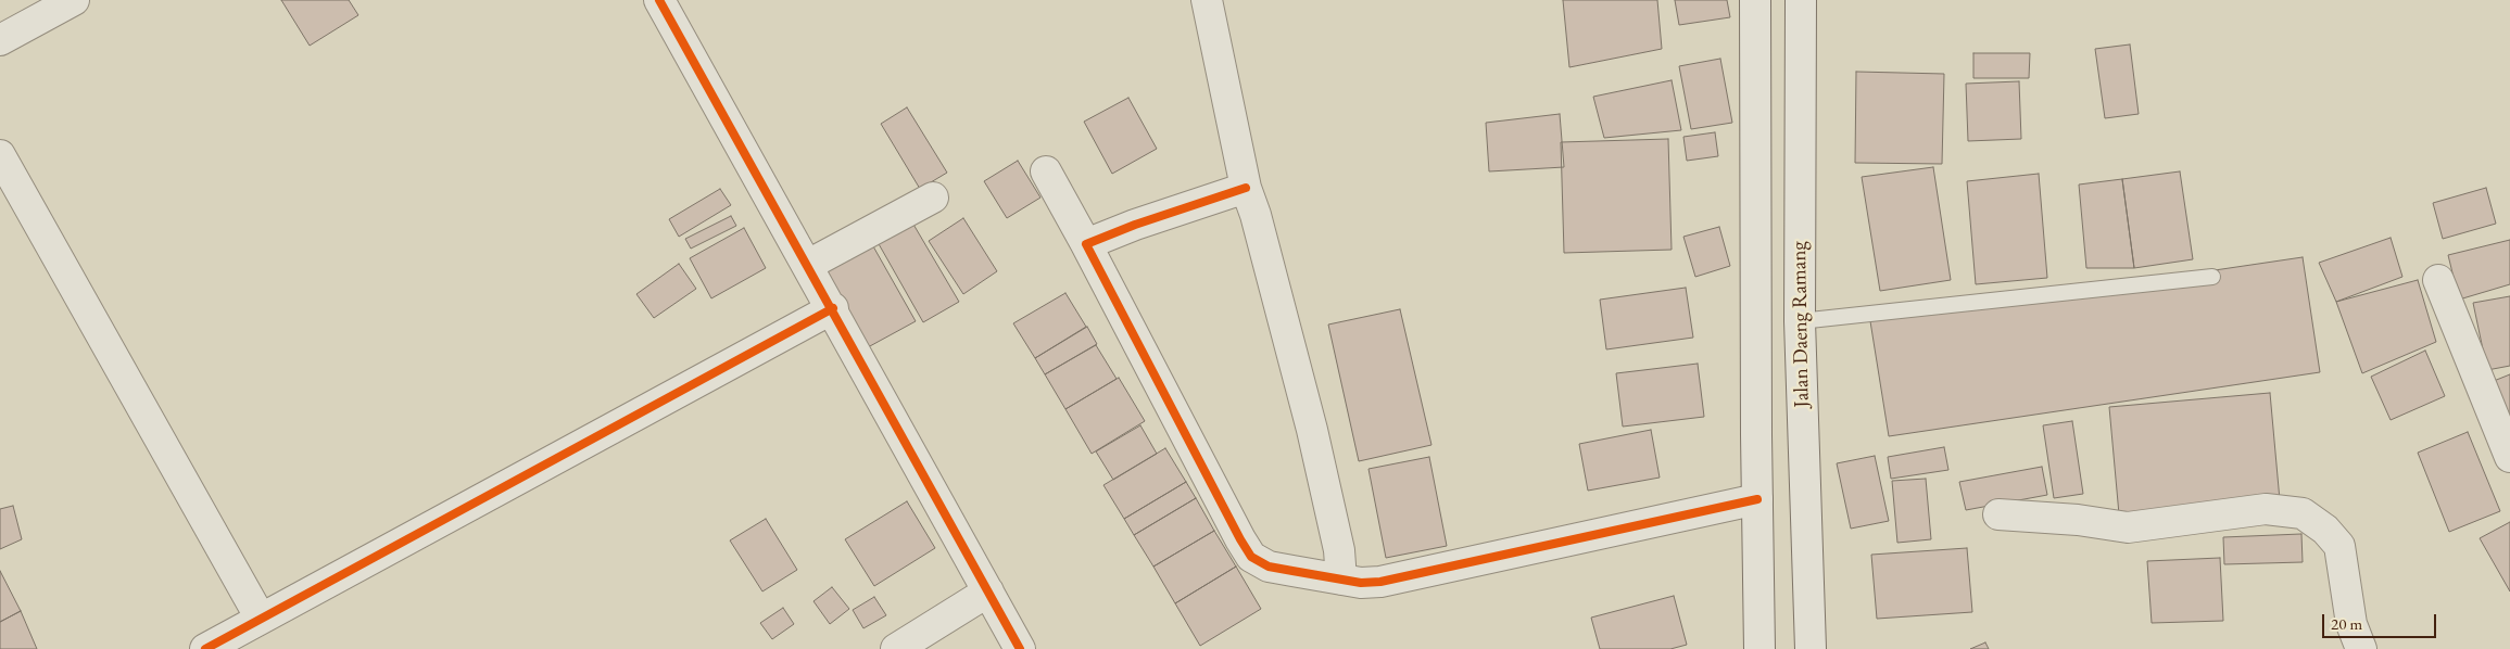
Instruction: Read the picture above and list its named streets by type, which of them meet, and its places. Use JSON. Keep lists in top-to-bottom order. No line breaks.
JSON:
{"streets":{"street":["Jalan Daeng Ramang"]},"scale_bar":"20 m"}
